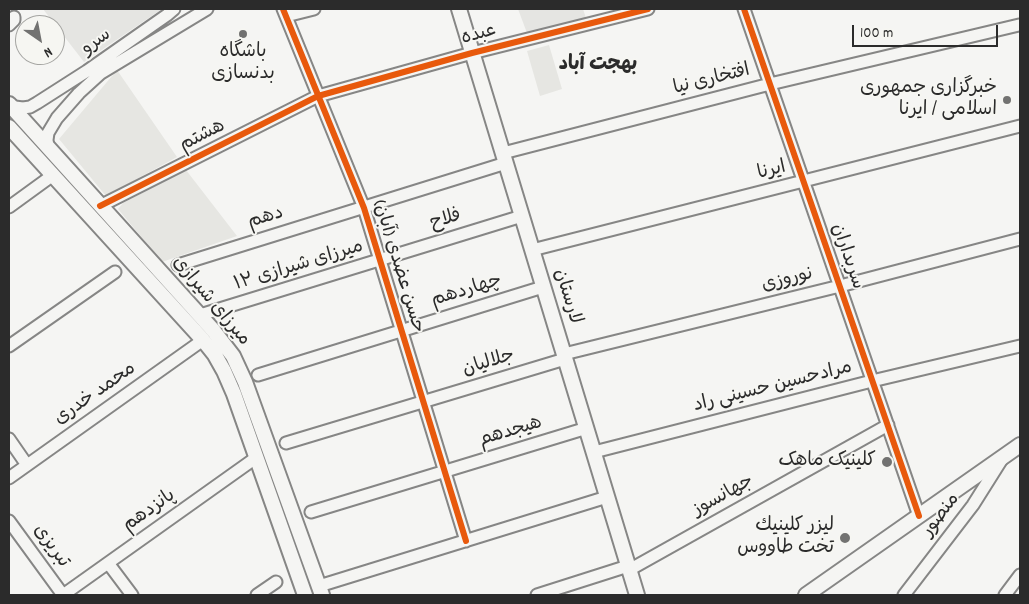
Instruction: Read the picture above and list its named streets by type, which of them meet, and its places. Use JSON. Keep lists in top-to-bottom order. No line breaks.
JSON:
{"streets":{"main road":["لارستان","میرزای شیرازی"],"street":["عبده","سرو","افتخاری نیا","هشتم","ايرنا","دهم","فلاح","سربداران","میرزای شیرازی ۱۲","حسن عضدی (آبان)","نوروزی","چهاردهم","جلالیان","مرادحسین حسینی راد","محمد خدری","هیجدهم","جهانسوز","پانزدهم","منصور","تبریزی"]},"crossings":[["عبده","هشتم"],["عبده","حسن عضدی (آبان)"],["عبده","لارستان"],["سرو","میرزای شیرازی"],["افتخاری نیا","دهم"],["افتخاری نیا","سربداران"],["افتخاری نیا","حسن عضدی (آبان)"],["افتخاری نیا","لارستان"],["هشتم","حسن عضدی (آبان)"],["هشتم","میرزای شیرازی"],["ايرنا","سربداران"],["ايرنا","لارستان"],["دهم","حسن عضدی (آبان)"],["فلاح","میرزای شیرازی ۱۲"],["فلاح","حسن عضدی (آبان)"],["فلاح","لارستان"],["سربداران","نوروزی"],["سربداران","مرادحسین حسینی راد"],["سربداران","جهانسوز"],["میرزای شیرازی ۱۲","حسن عضدی (آبان)"],["میرزای شیرازی ۱۲","میرزای شیرازی"],["حسن عضدی (آبان)","چهاردهم"],["حسن عضدی (آبان)","جلالیان"],["حسن عضدی (آبان)","هیجدهم"],["نوروزی","لارستان"],["نوروزی","جلالیان"],["چهاردهم","لارستان"],["لارستان","جلالیان"],["لارستان","مرادحسین حسینی راد"],["لارستان","هیجدهم"],["لارستان","جهانسوز"],["میرزای شیرازی","محمد خدری"],["میرزای شیرازی","پانزدهم"],["پانزدهم","تبریزی"]],"districts":["بهجت آباد"],"places":["باشگاه بدنسازی","خبرگزاری جمهوری اسلامی / ایرنا","کلینیک ماهک","ليزر كلينيك تخت طاووس"],"scale_bar":"100 m","north":"bottom right"}
